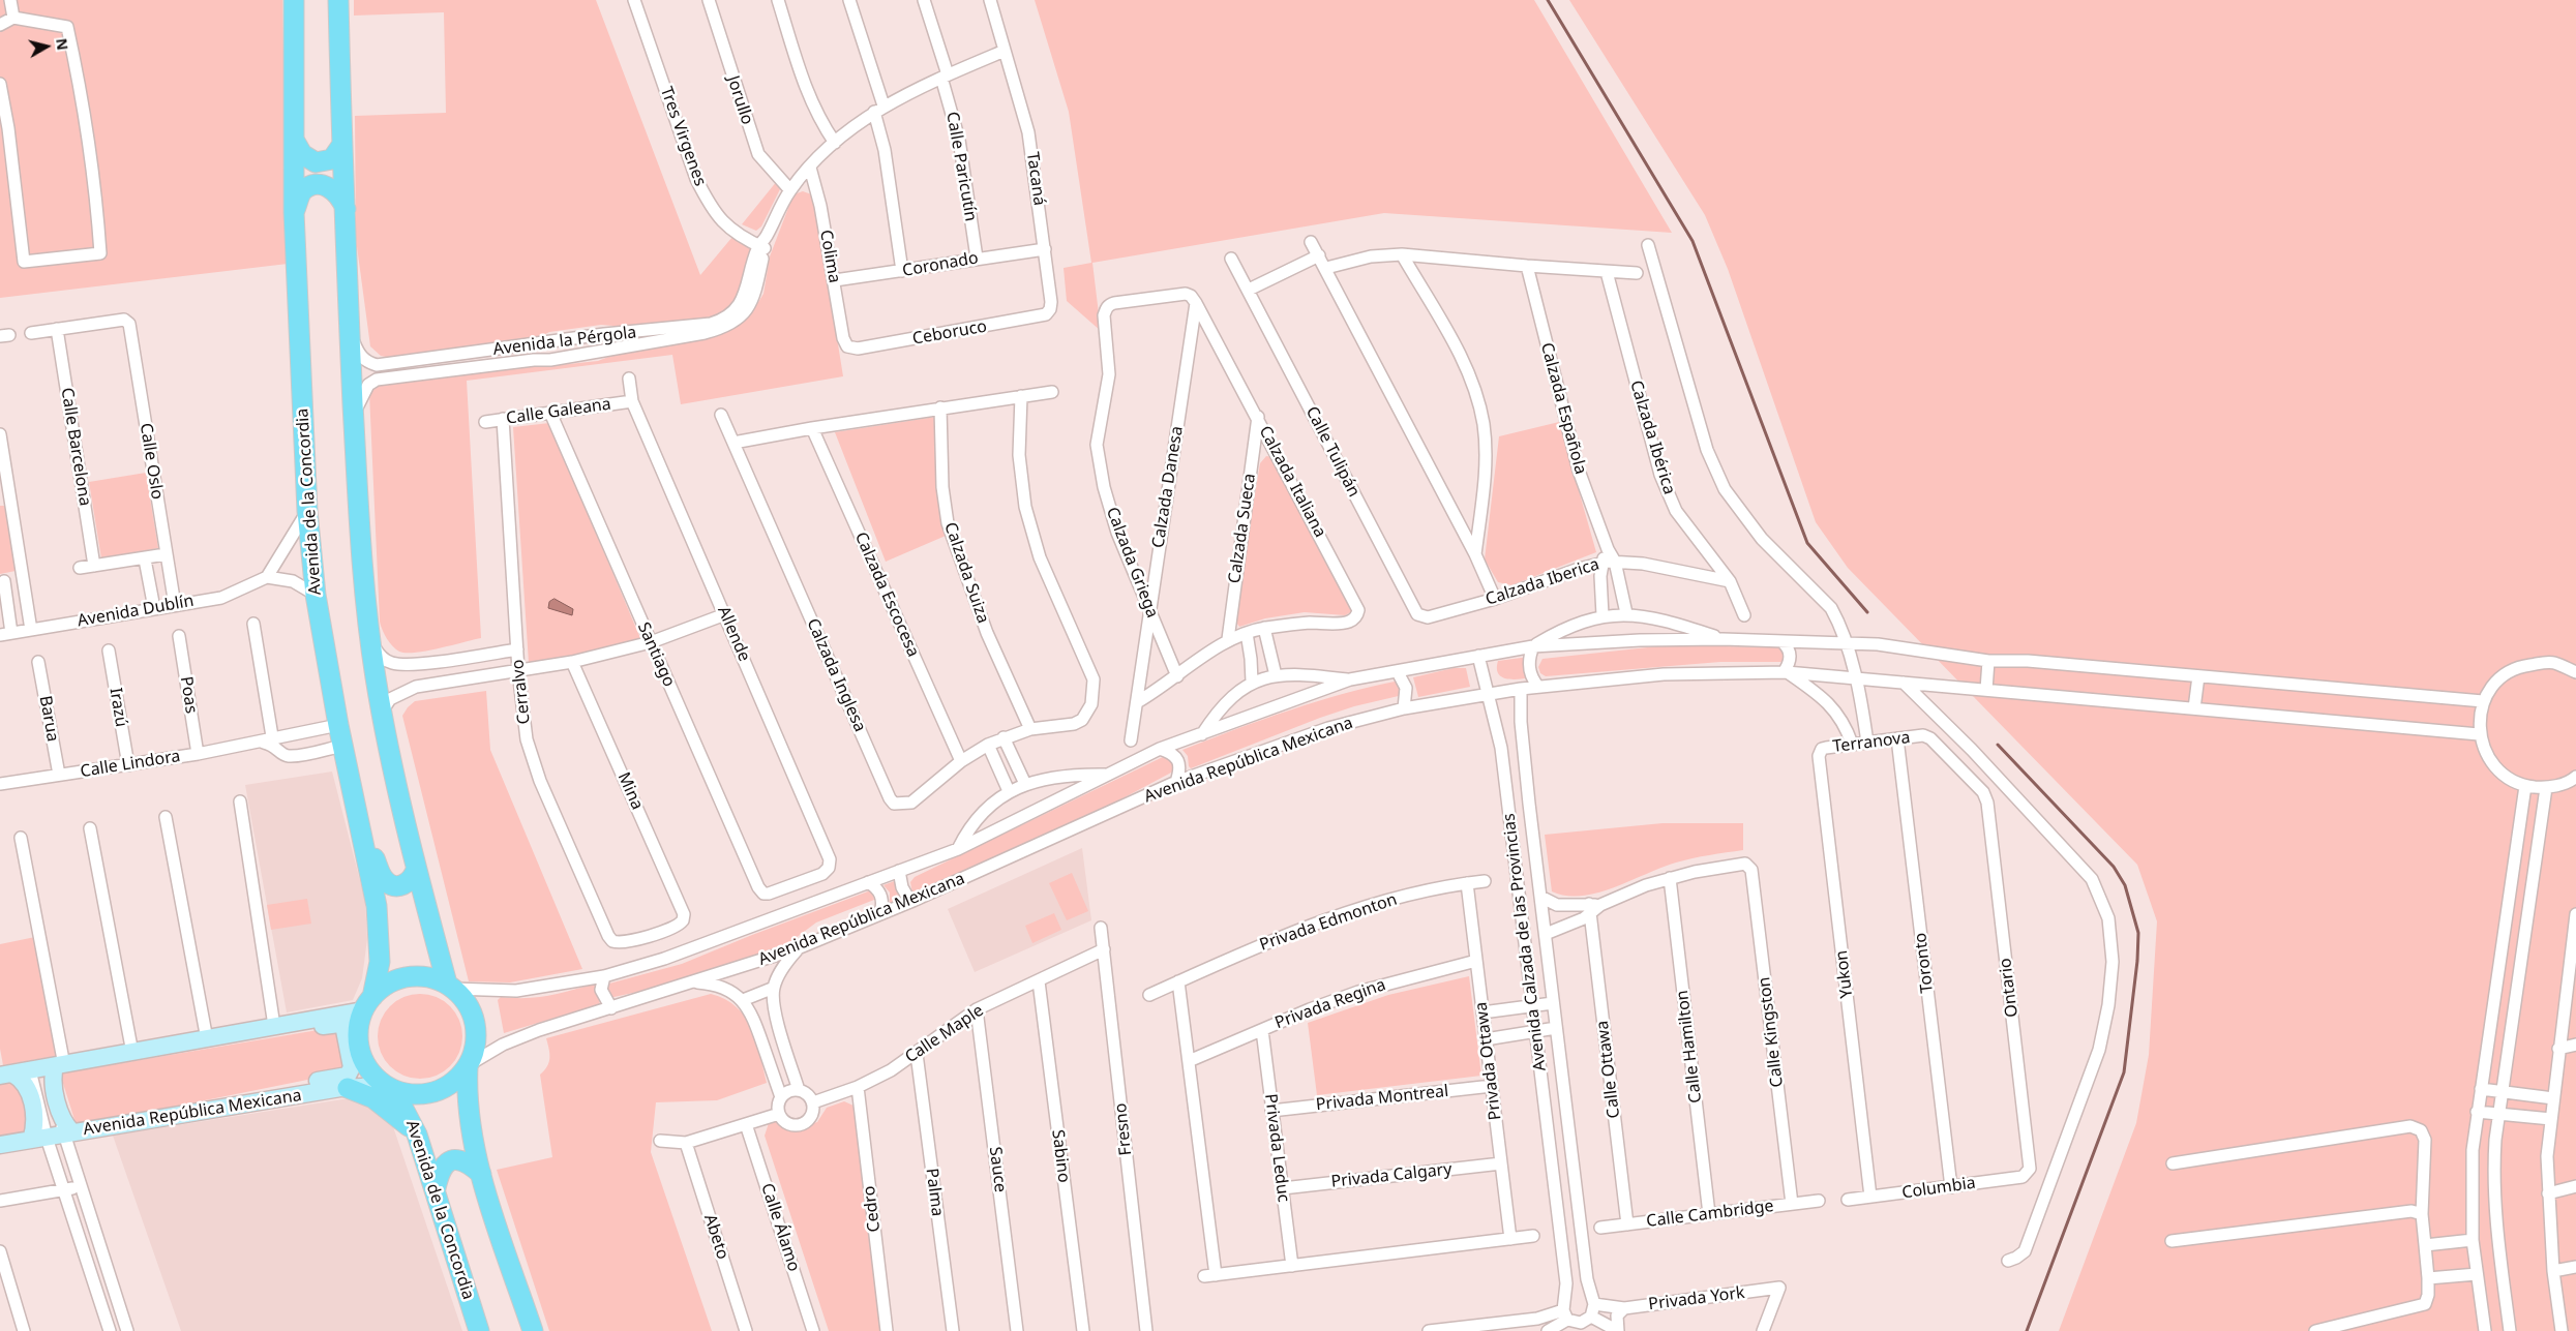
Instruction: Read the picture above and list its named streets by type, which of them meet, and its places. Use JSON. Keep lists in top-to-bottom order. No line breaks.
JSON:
{"streets":{"main road":["Avenida de la Concordia","Avenida República Mexicana"],"street":["Jorullo","Tres Virgenes","Calle Paricutín","Tacaná","Colima","Coronado","Ceboruco","Avenida la Pérgola","Calzada Española","Calle Galeana","Calzada Ibérica","Calle Barcelona","Calle Tulipán","Calle Oslo","Calzada Italiana","Calzada Danesa","Calzada Sueca","Calzada Griega","Calzada Suiza","Calzada Iberica","Calzada Escocesa","Avenida Dublín","Allende","Santiago","Calzada Inglesa","Cerralvo","Poas","Irazú","Barua","Terranova","Calle Lindora","Mina","Privada Edmonton","Avenida Calzada de las Provincias","Toronto","Yukon","Ontario","Privada Regina","Calle Kingston","Calle Maple","Calle Hamilton","Privada Ottawa","Calle Ottawa","Privada Montreal","Fresno","Privada Leduc","Sabino","Sauce","Privada Calgary","Columbia","Palma","Cedro","Calle Cambridge","Calle Álamo","Abeto","Privada York"]},"crossings":[["Tres Virgenes","Avenida la Pérgola"],["Calle Paricutín","Coronado"],["Tacaná","Coronado"],["Tacaná","Ceboruco"],["Colima","Coronado"],["Colima","Ceboruco"],["Calzada Española","Calzada Iberica"],["Calzada Española","Avenida República Mexicana"],["Calle Galeana","Allende"],["Calle Galeana","Santiago"],["Calle Galeana","Cerralvo"],["Calzada Ibérica","Calzada Iberica"],["Calle Barcelona","Calle Oslo"],["Calle Tulipán","Calzada Iberica"],["Calle Oslo","Avenida Dublín"],["Calzada Italiana","Calzada Danesa"],["Calzada Italiana","Calzada Sueca"],["Calzada Italiana","Calzada Griega"],["Calzada Danesa","Calzada Griega"],["Avenida de la Concordia","Avenida República Mexicana"],["Avenida de la Concordia","Calle Lindora"],["Calzada Suiza","Calzada Inglesa"],["Calzada Escocesa","Calzada Inglesa"],["Allende","Santiago"],["Cerralvo","Mina"],["Poas","Calle Lindora"],["Irazú","Calle Lindora"],["Barua","Calle Lindora"],["Terranova","Toronto"],["Terranova","Yukon"],["Terranova","Ontario"],["Avenida República Mexicana","Avenida Calzada de las Provincias"],["Privada Edmonton","Privada Ottawa"],["Avenida Calzada de las Provincias","Privada York"],["Toronto","Columbia"],["Yukon","Columbia"],["Ontario","Columbia"],["Privada Regina","Privada Ottawa"],["Privada Regina","Privada Leduc"],["Calle Kingston","Calle Hamilton"],["Calle Kingston","Calle Cambridge"],["Calle Maple","Fresno"],["Calle Maple","Sabino"],["Calle Maple","Sauce"],["Calle Maple","Palma"],["Calle Maple","Cedro"],["Calle Hamilton","Calle Cambridge"],["Privada Ottawa","Privada Montreal"],["Privada Ottawa","Privada Calgary"],["Calle Ottawa","Calle Cambridge"],["Privada Montreal","Privada Leduc"],["Privada Leduc","Privada Calgary"]],"north":"right"}
